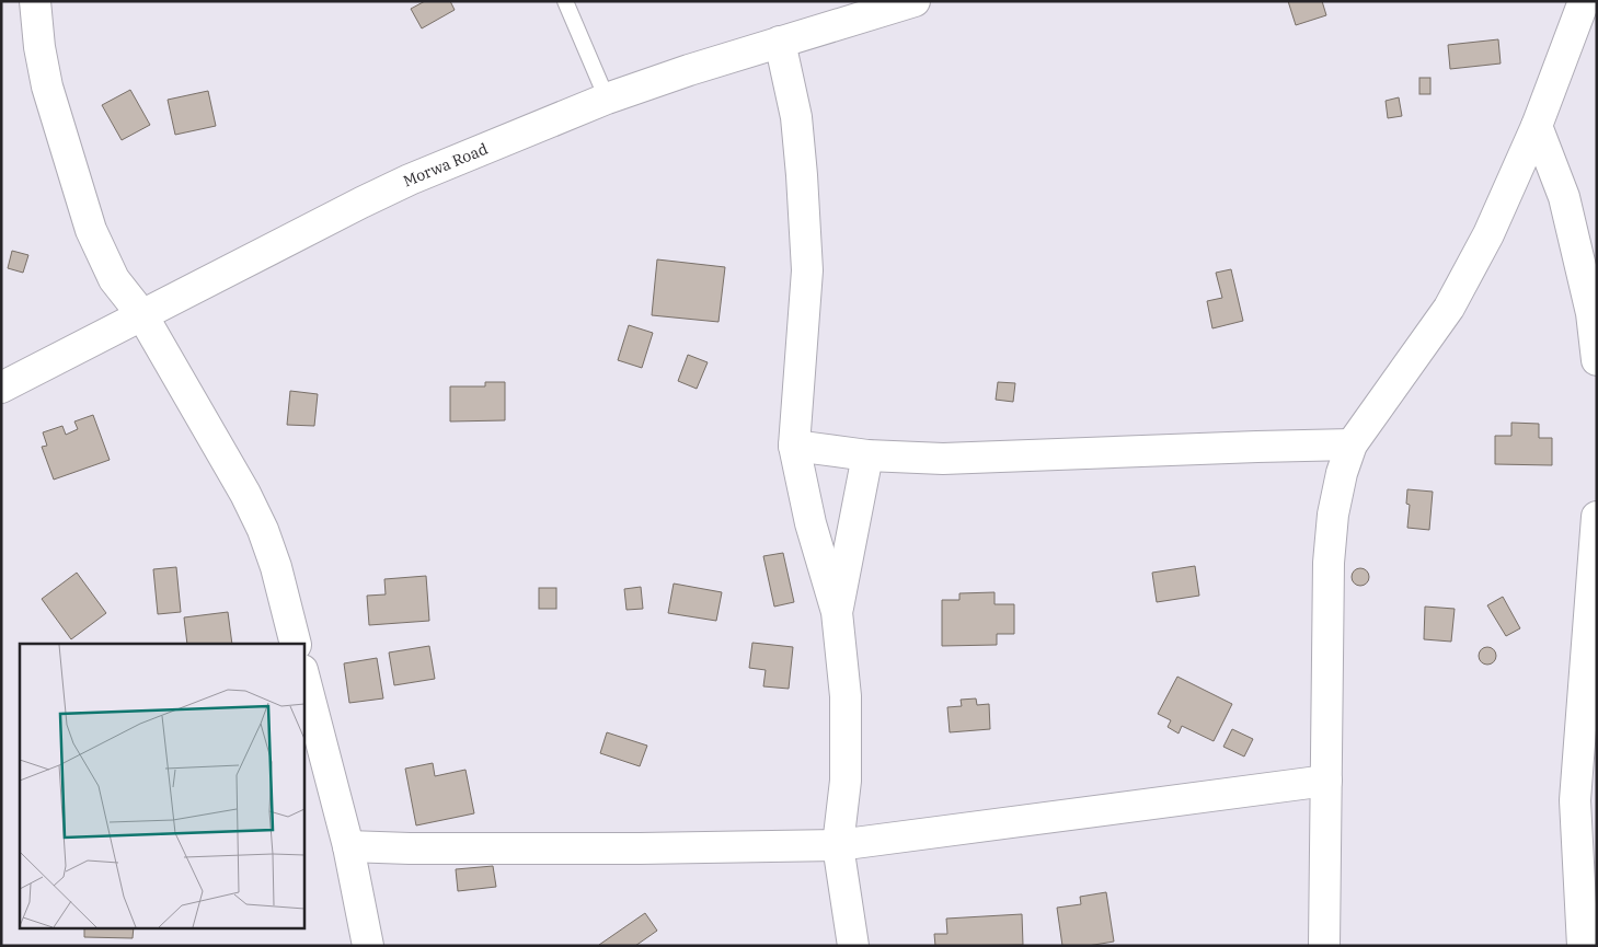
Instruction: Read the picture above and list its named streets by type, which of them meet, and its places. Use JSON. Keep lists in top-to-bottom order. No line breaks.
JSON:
{"streets":{"street":["Morwa Road"]}}
